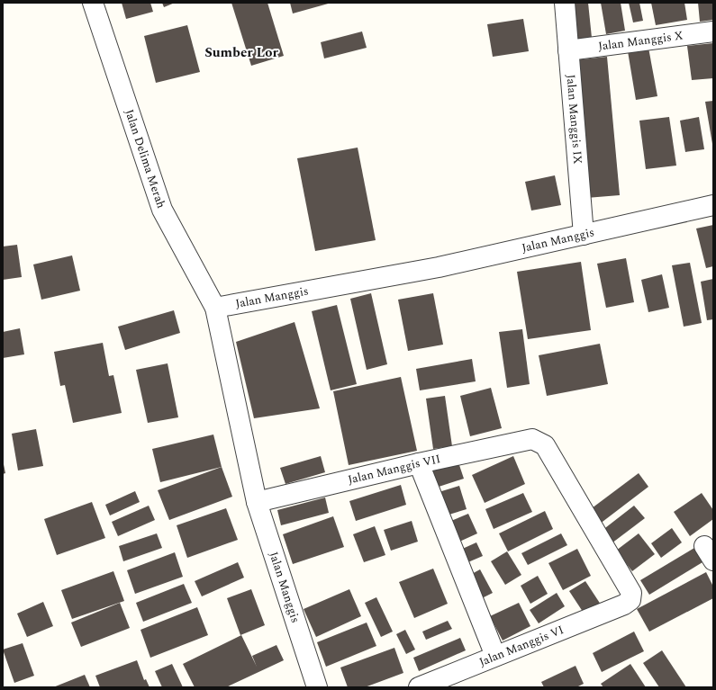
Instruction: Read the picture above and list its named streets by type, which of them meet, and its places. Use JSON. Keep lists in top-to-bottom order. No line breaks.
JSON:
{"streets":{"street":["Jalan Manggis X","Jalan Manggis IX","Jalan Delima Merah","Jalan Manggis","Jalan Manggis VII","Jalan Manggis VI"]},"crossings":[["Jalan Manggis X","Jalan Manggis IX"],["Jalan Manggis IX","Jalan Manggis"],["Jalan Delima Merah","Jalan Manggis"],["Jalan Manggis","Jalan Manggis VII"],["Jalan Manggis VII","Jalan Manggis VI"]],"districts":["Sumber Lor"]}
